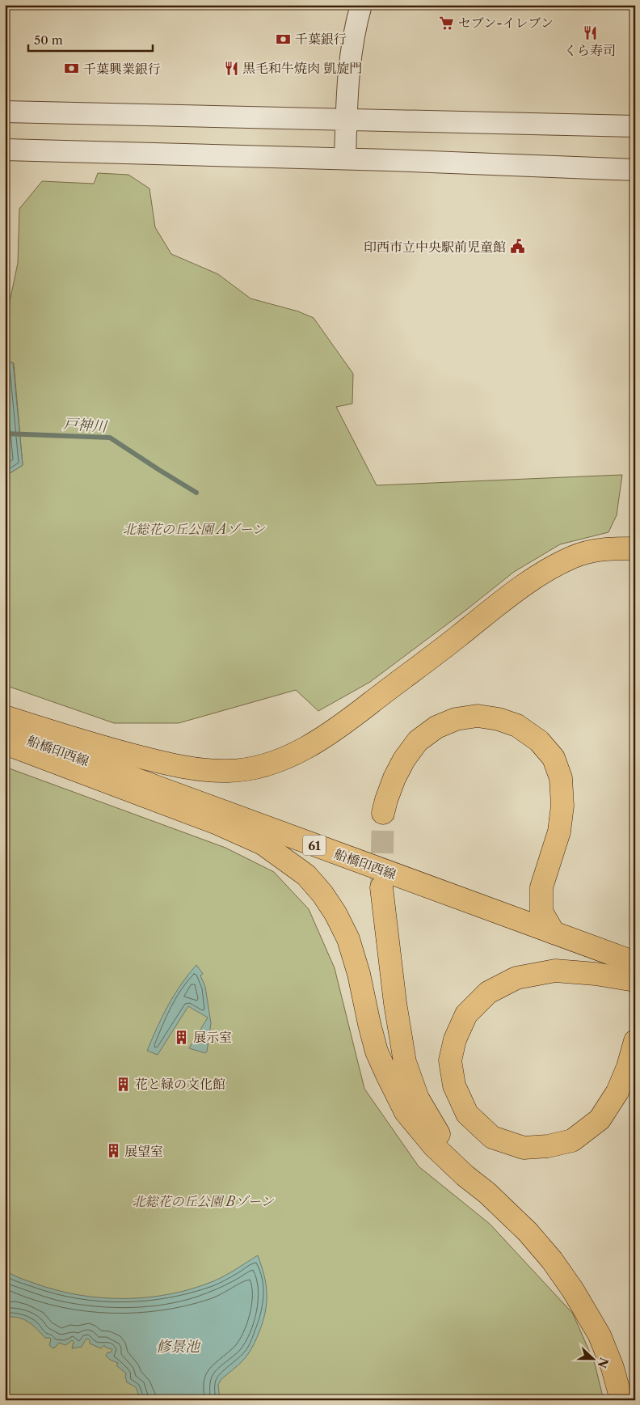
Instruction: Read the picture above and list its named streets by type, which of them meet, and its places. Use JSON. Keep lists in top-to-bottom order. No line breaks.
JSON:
{"streets":{"main road":["船橋印西線","61"]},"water":["戸神川","修景池"],"parks":["北総花の丘公園 Aゾーン","北総花の丘公園 Bゾーン"],"places":{"supermarket":["セブン-イレブン"],"restaurant":["くら寿司","黒毛和牛焼肉 凱旋門"],"bank":["千葉銀行","千葉興業銀行"],"public building":["印西市立中央駅前児童館"],"building":["展示室","花と緑の文化館","展望室"]},"scale_bar":"50 m","north":"right"}
